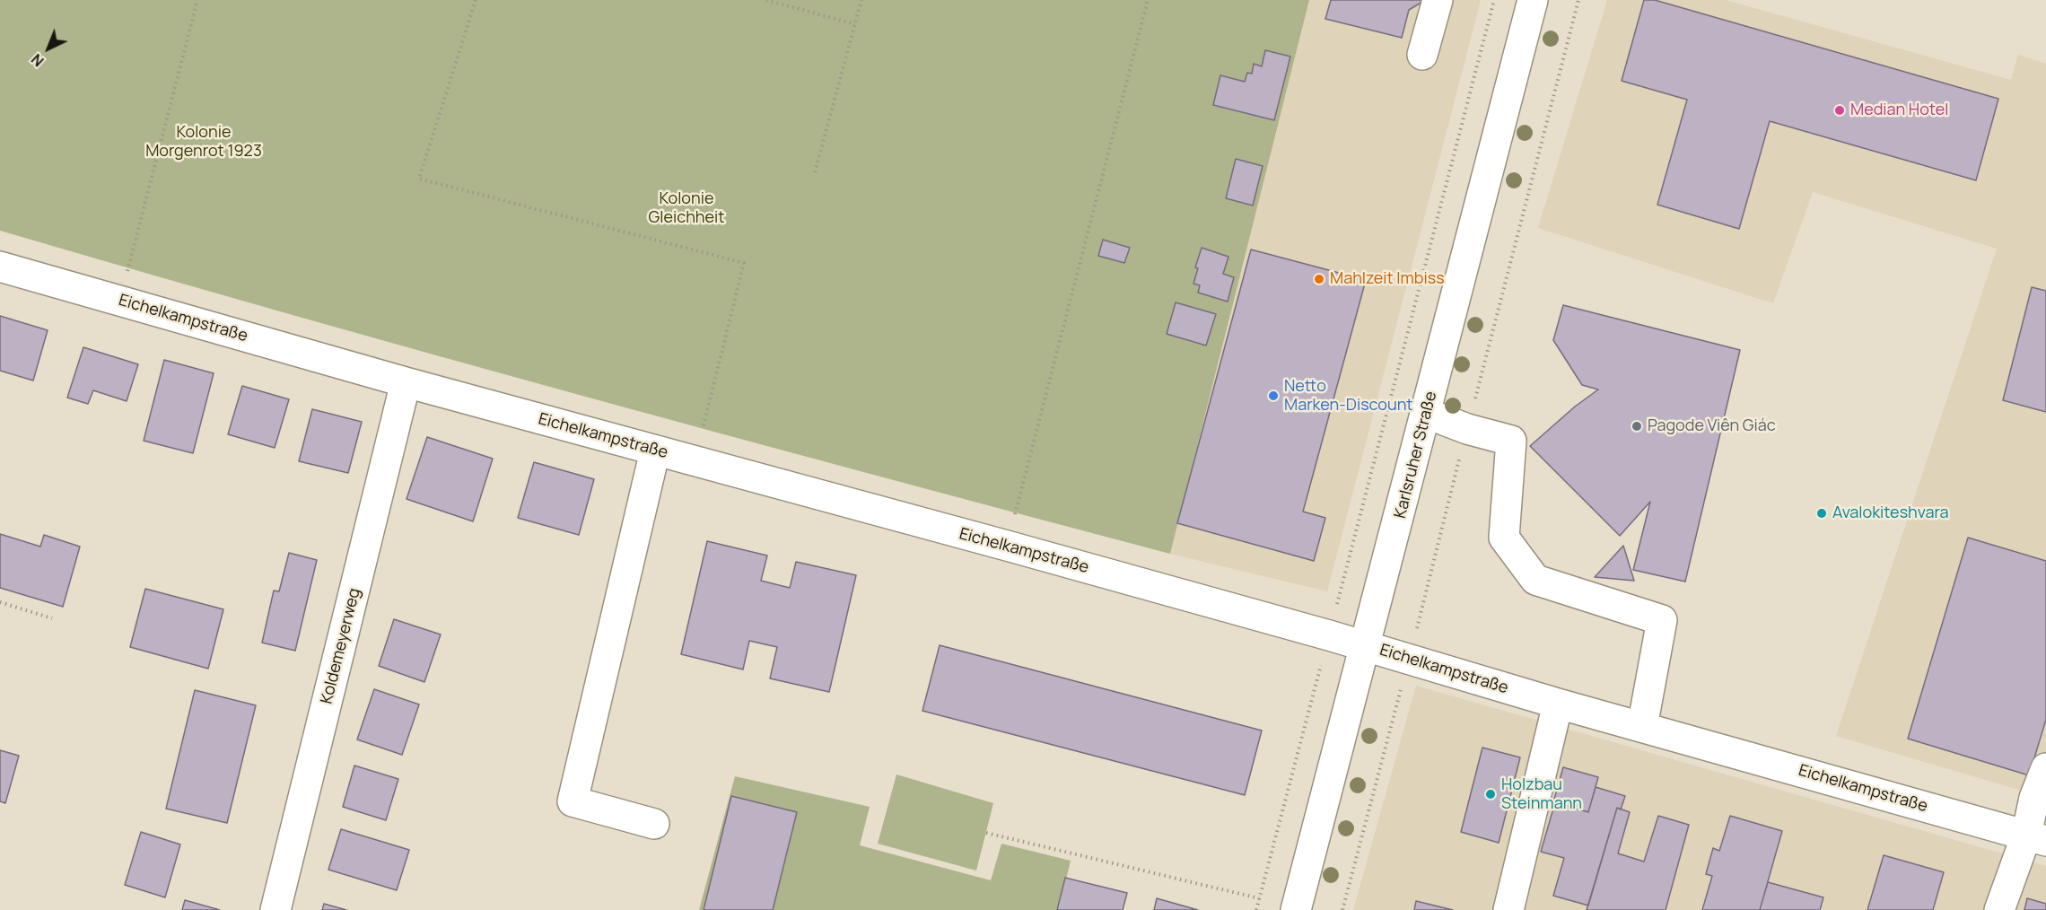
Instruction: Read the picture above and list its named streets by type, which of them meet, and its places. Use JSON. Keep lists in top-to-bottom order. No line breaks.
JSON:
{"streets":{"street":["Eichelkampstraße","Karlsruher Straße","Koldemeyerweg"]},"crossings":[["Eichelkampstraße","Karlsruher Straße"],["Eichelkampstraße","Koldemeyerweg"]],"parks":["Kolonie Morgenrot 1923","Kolonie Gleichheit"],"places":["Median Hotel","Mahlzeit Imbiss","Netto Marken-Discount","Pagode Viên Giác","Avalokiteshvara","Holzbau Steinmann"],"north":"bottom left"}
